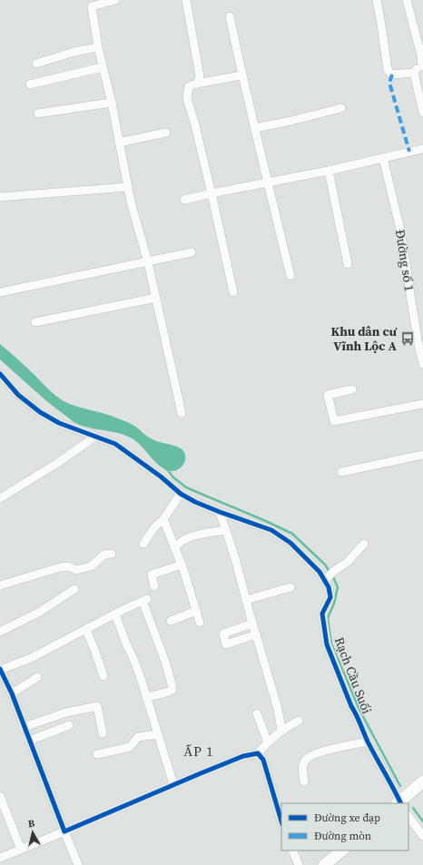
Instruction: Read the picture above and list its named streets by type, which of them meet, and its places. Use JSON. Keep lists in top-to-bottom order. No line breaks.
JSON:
{"streets":{"street":["Đường số 1","Rạch Cầu Suối"]},"districts":["ẤP 1"],"places":{"bus stop":["Khu dân cư Vĩnh Lộc A"]},"legend":["Đường xe đạp","Đường mòn"],"north":"top"}
